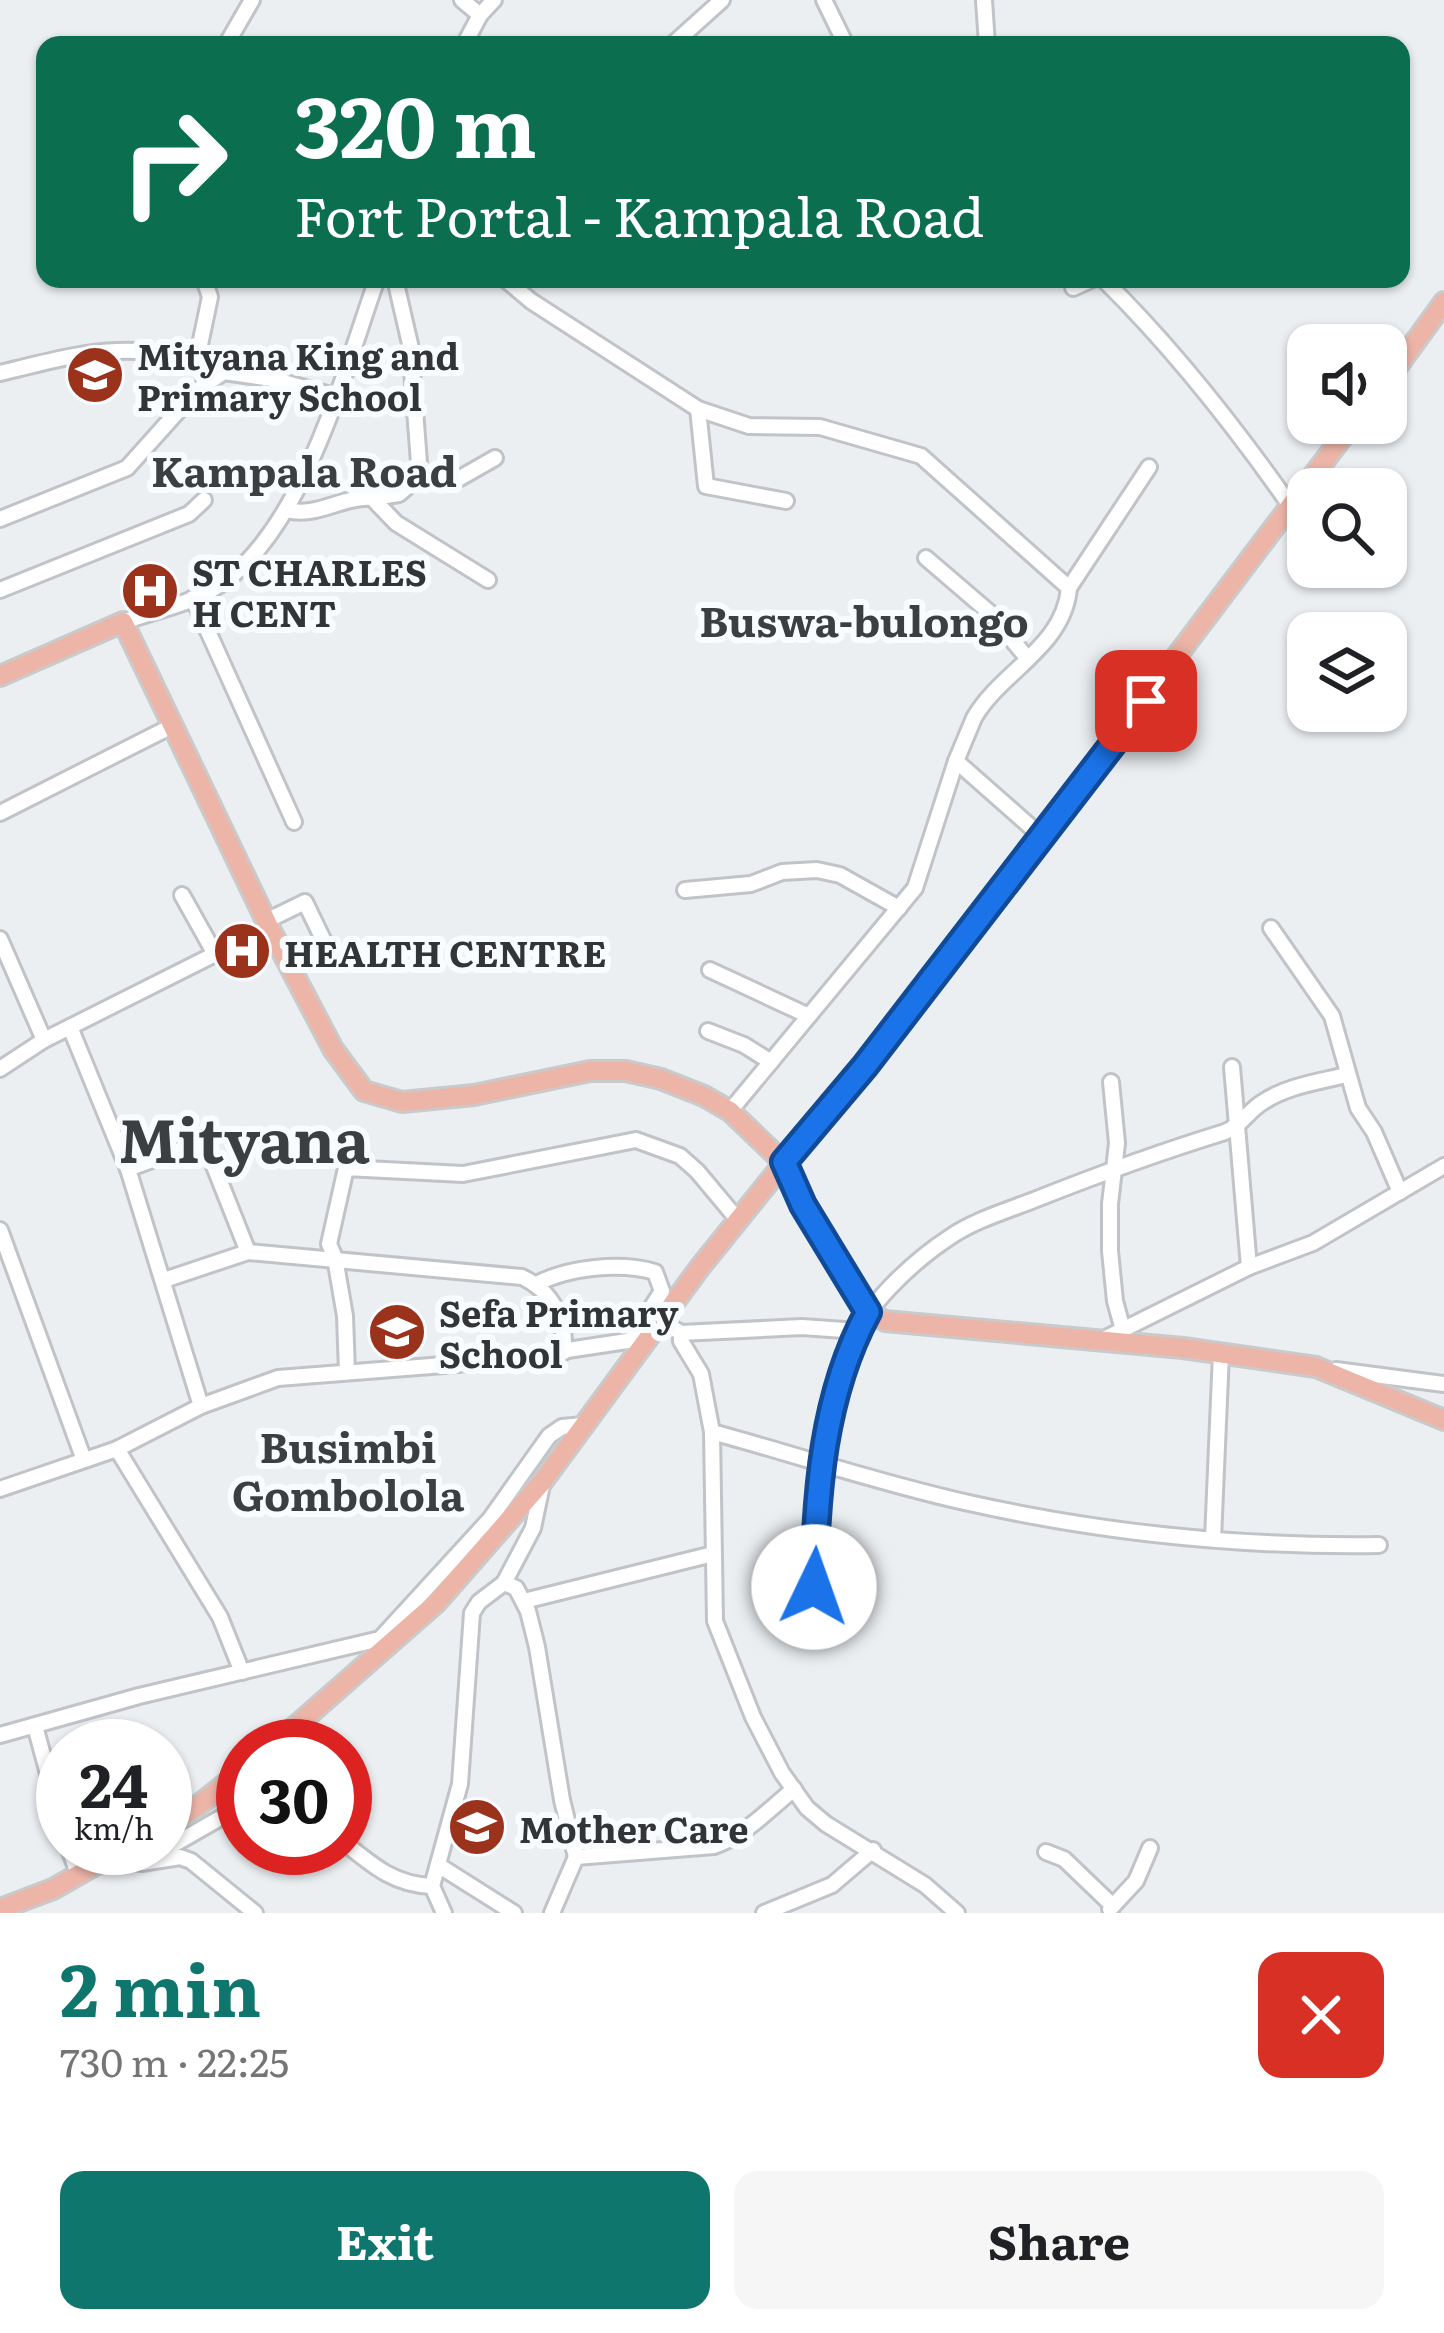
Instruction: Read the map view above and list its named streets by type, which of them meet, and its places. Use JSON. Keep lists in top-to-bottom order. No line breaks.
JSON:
{"districts":["Kampala Road","Buswa-bulongo","Mityana","Busimbi Gombolola"],"places":{"school or university":["Mityana King and Primary School","Sefa Primary School","Mother Care"],"hospital":["ST CHARLES H CENT","HEALTH CENTRE"]},"page":{"turn":["320 m","Fort Portal - Kampala Road"],"speed":"24 km/h","limit":"30","heading":["2 min","730 m · 22:25"],"buttons":["Exit","Share"]}}
